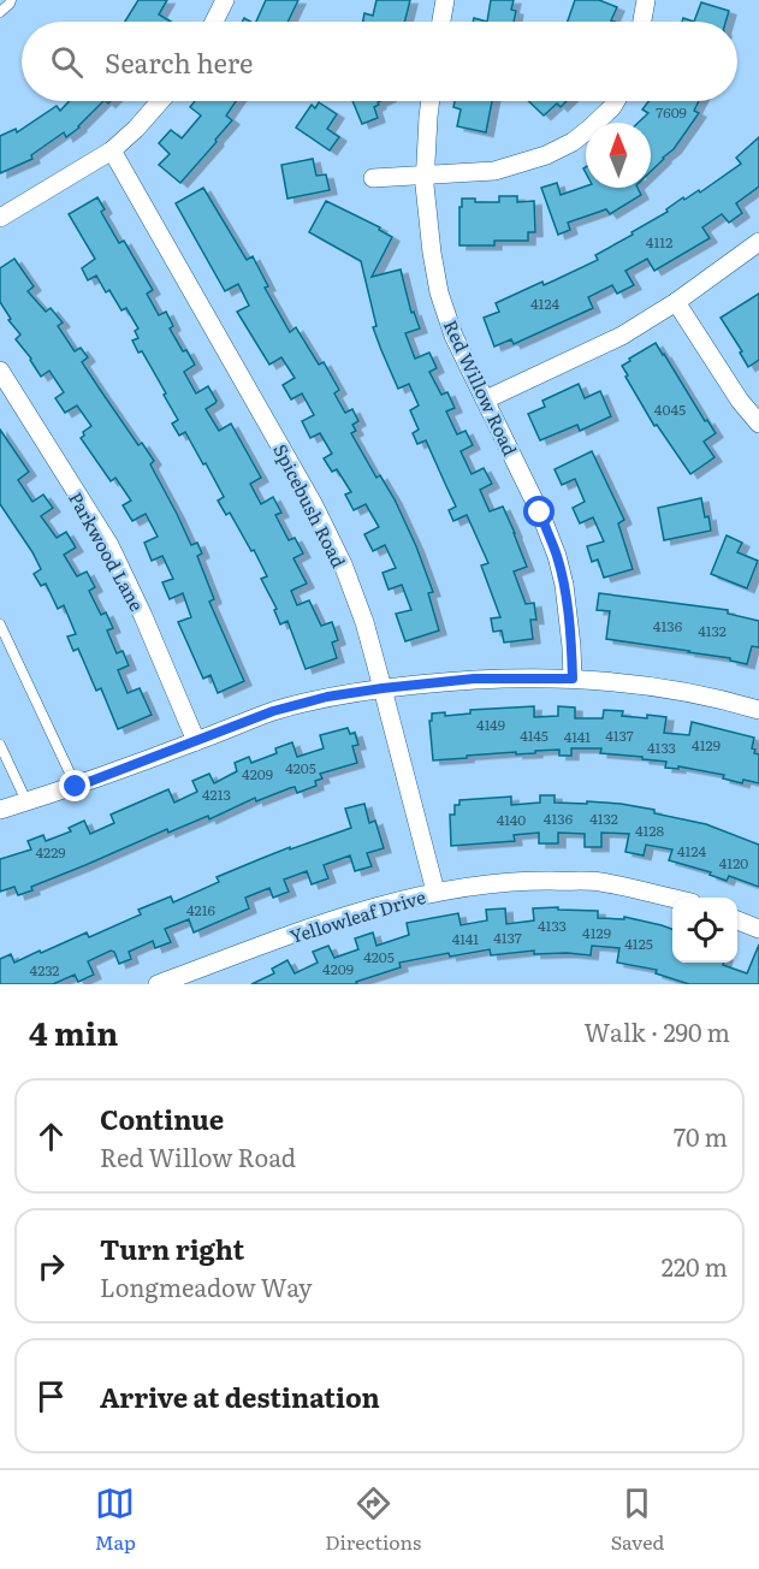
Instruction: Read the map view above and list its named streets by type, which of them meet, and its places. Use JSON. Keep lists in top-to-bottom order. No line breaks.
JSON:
{"streets":{"street":["Red Willow Road","Spicebush Road","Parkwood Lane","Yellowleaf Drive"]},"crossings":[["Spicebush Road","Yellowleaf Drive"]],"house_numbers":["7609","4112","4124","4045","4136","4132","4149","4145","4137","4141","4129","4133","4205","4209","4213","4136","4132","4140","4128","4124","4229","4120","4216","4133","4129","4137","4141","4125","4205","4209","4232"],"north":"top","page":{"search":"Search here","heading":["4 min","Walk · 290 m"],"list":[["Continue","Red Willow Road","70 m"],["Turn right","Longmeadow Way","220 m"],"Arrive at destination"],"nav":["Map","Directions","Saved"]}}
